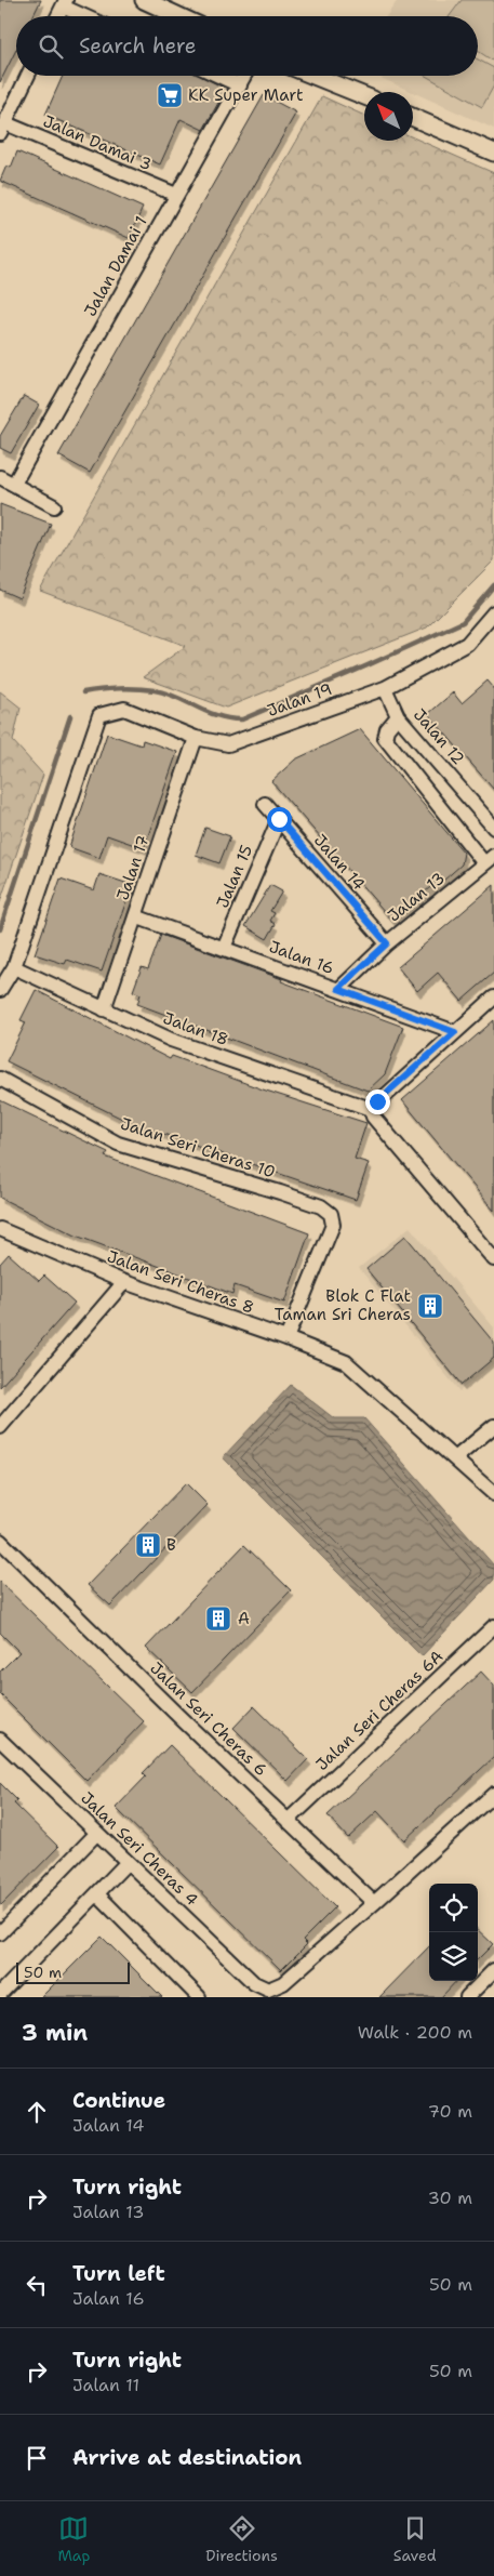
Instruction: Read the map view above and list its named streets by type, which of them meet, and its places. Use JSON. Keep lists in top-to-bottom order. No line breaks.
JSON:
{"streets":{"street":["Jalan Damai 3","Jalan Damai 1","Jalan 19","Jalan 12","Jalan 14","Jalan 17","Jalan 15","Jalan 13","Jalan 16","Jalan 18","Jalan Seri Cheras 10","Jalan Seri Cheras 8","Jalan Seri Cheras 6A","Jalan Seri Cheras 6","Jalan Seri Cheras 4"]},"crossings":[["Jalan Damai 3","Jalan Damai 1"],["Jalan 19","Jalan 12"],["Jalan 19","Jalan 17"],["Jalan 19","Jalan 18"],["Jalan 14","Jalan 15"],["Jalan 14","Jalan 13"],["Jalan 17","Jalan 16"],["Jalan 17","Jalan 18"],["Jalan 15","Jalan 16"],["Jalan 13","Jalan 16"],["Jalan Seri Cheras 10","Jalan Seri Cheras 8"],["Jalan Seri Cheras 6A","Jalan Seri Cheras 6"],["Jalan Seri Cheras 6","Jalan Seri Cheras 4"]],"places":{"supermarket":["KK Super Mart"],"building":["Blok C Flat Taman Sri Cheras","B","A"]},"scale_bar":"50 m","north":"top left","page":{"search":"Search here","scale":"50 m","heading":["3 min","Walk · 200 m"],"list":[["Continue","Jalan 14","70 m"],["Turn right","Jalan 13","30 m"],["Turn left","Jalan 16","50 m"],["Turn right","Jalan 11","50 m"],"Arrive at destination"],"nav":["Map","Directions","Saved"]}}
